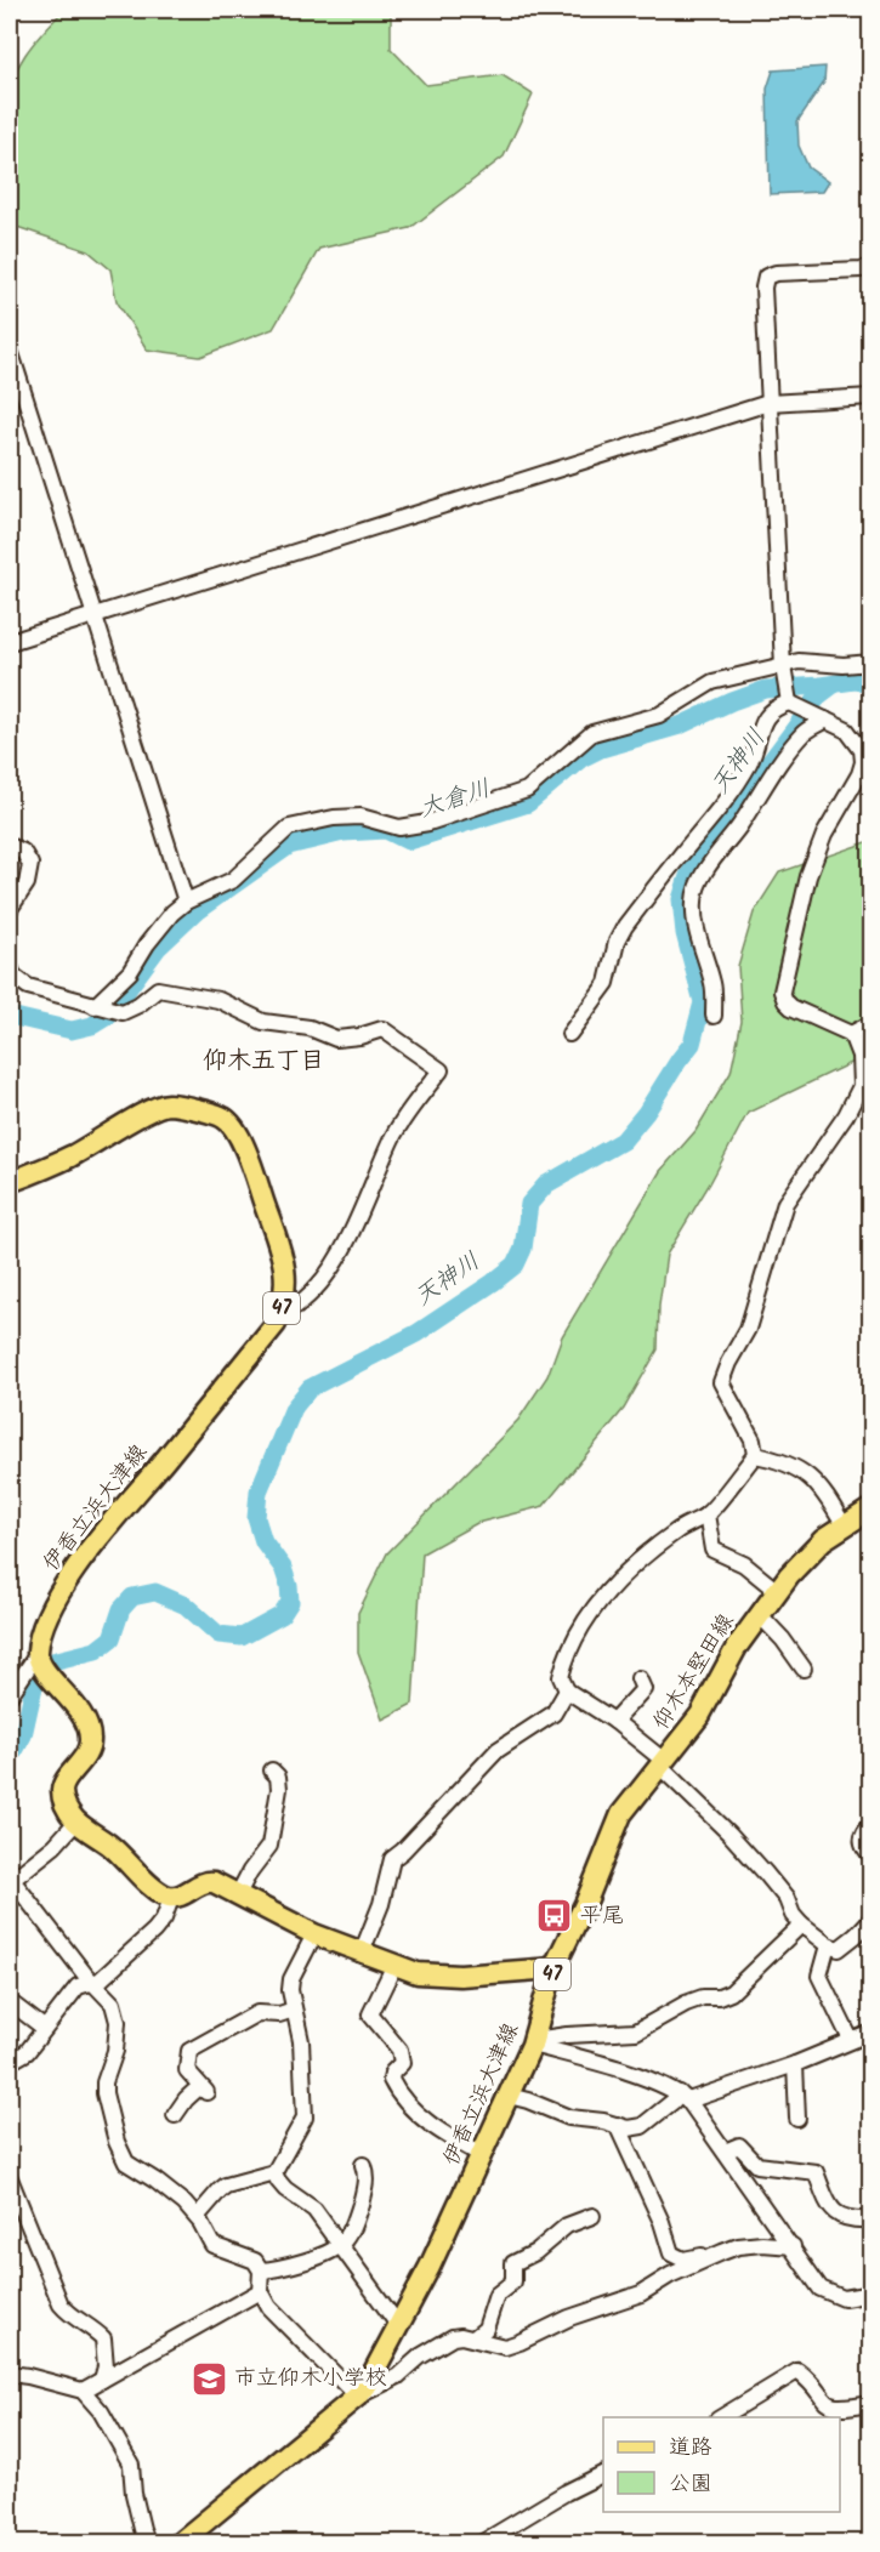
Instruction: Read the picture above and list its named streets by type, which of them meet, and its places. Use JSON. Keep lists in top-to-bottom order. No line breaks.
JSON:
{"streets":{"main road":["47","伊香立浜大津線","仰木本堅田線"]},"crossings":[["47","伊香立浜大津線"],["47","仰木本堅田線"],["伊香立浜大津線","仰木本堅田線"]],"districts":["仰木五丁目"],"water":["天神川","大倉川"],"places":{"bus stop":["平尾"],"school or university":["市立仰木小学校"]},"legend":["道路","公園"]}
